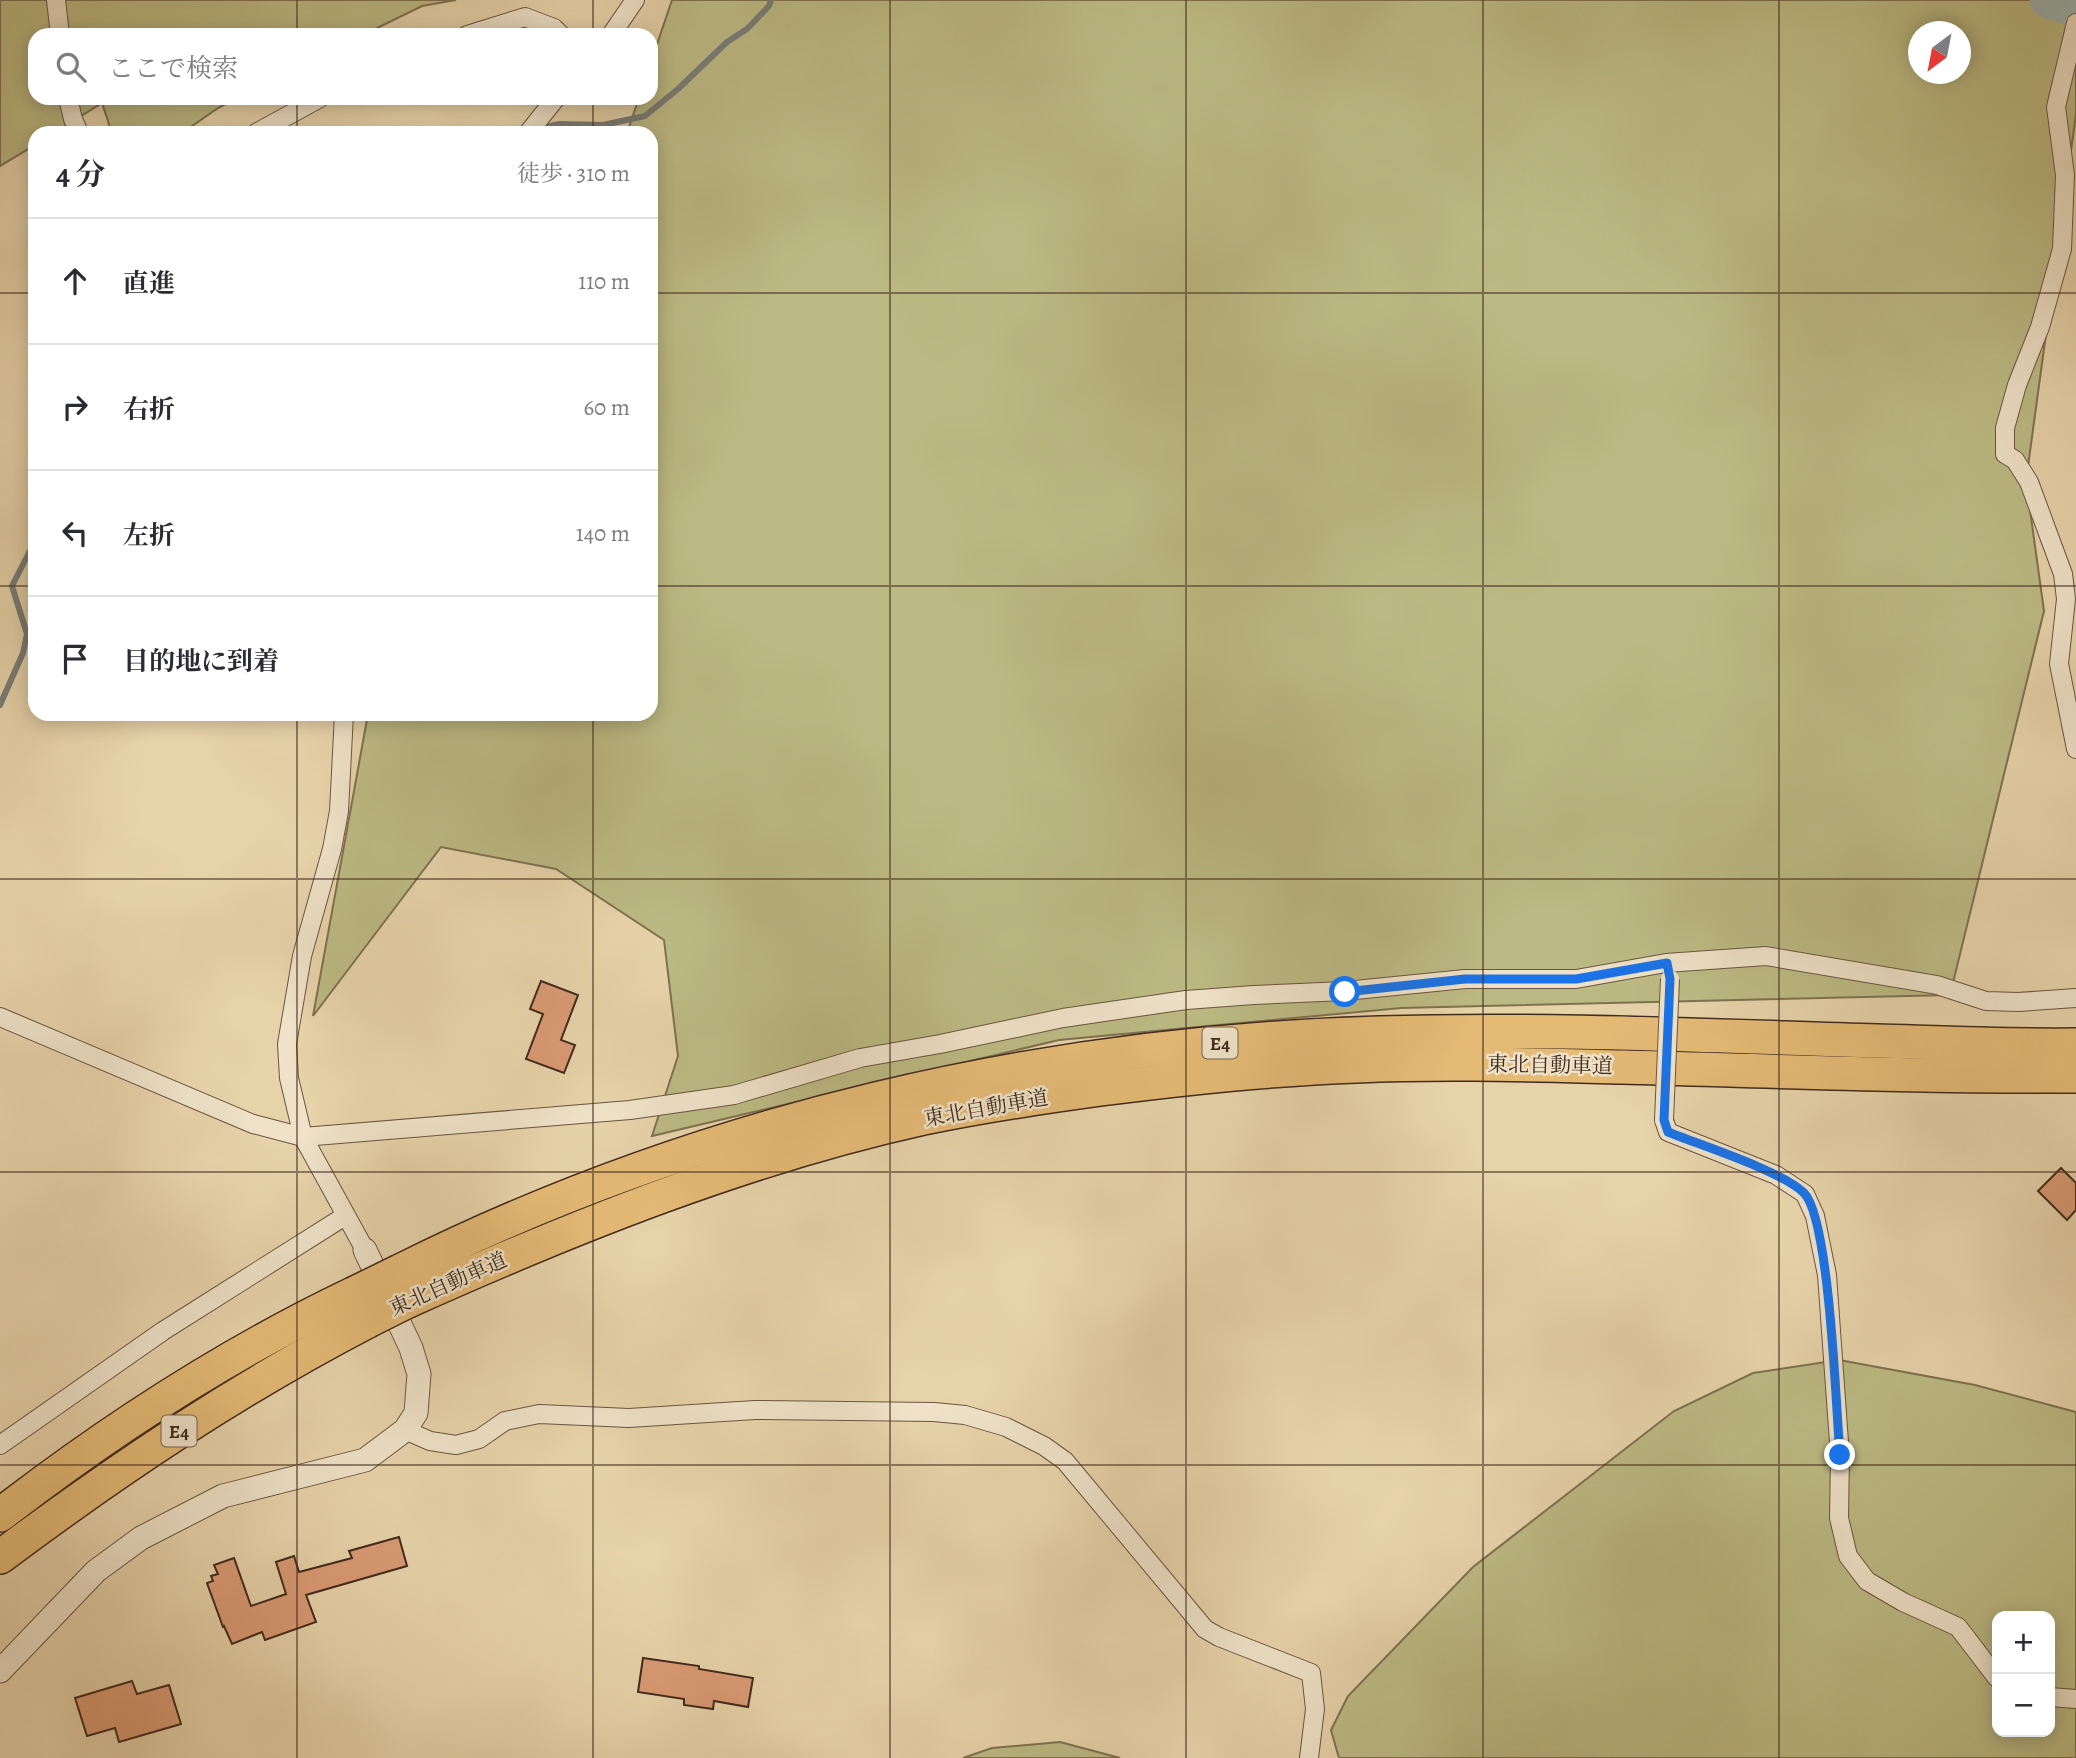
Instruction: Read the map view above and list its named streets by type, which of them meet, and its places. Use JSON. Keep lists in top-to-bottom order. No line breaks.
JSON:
{"streets":{"highway":["E4","東北自動車道"]},"north":"bottom left","page":{"search":"ここで検索","heading":["4 分","徒歩 · 310 m"],"list":[["直進","110 m"],["右折","60 m"],["左折","140 m"],"目的地に到着"],"map_buttons":["+","−"]}}
